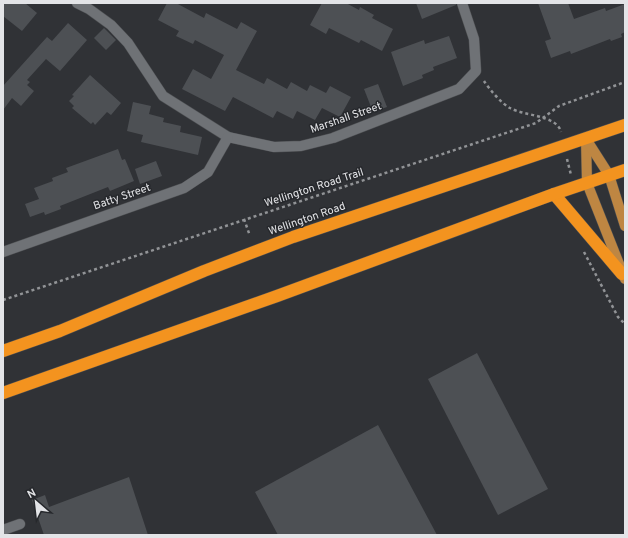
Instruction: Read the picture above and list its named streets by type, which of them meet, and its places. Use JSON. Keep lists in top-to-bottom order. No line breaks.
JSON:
{"streets":{"highway":["Wellington Road"],"street":["Marshall Street","Batty Street"],"path":["Wellington Road Trail"]},"crossings":[["Marshall Street","Batty Street"]],"north":"top left"}
